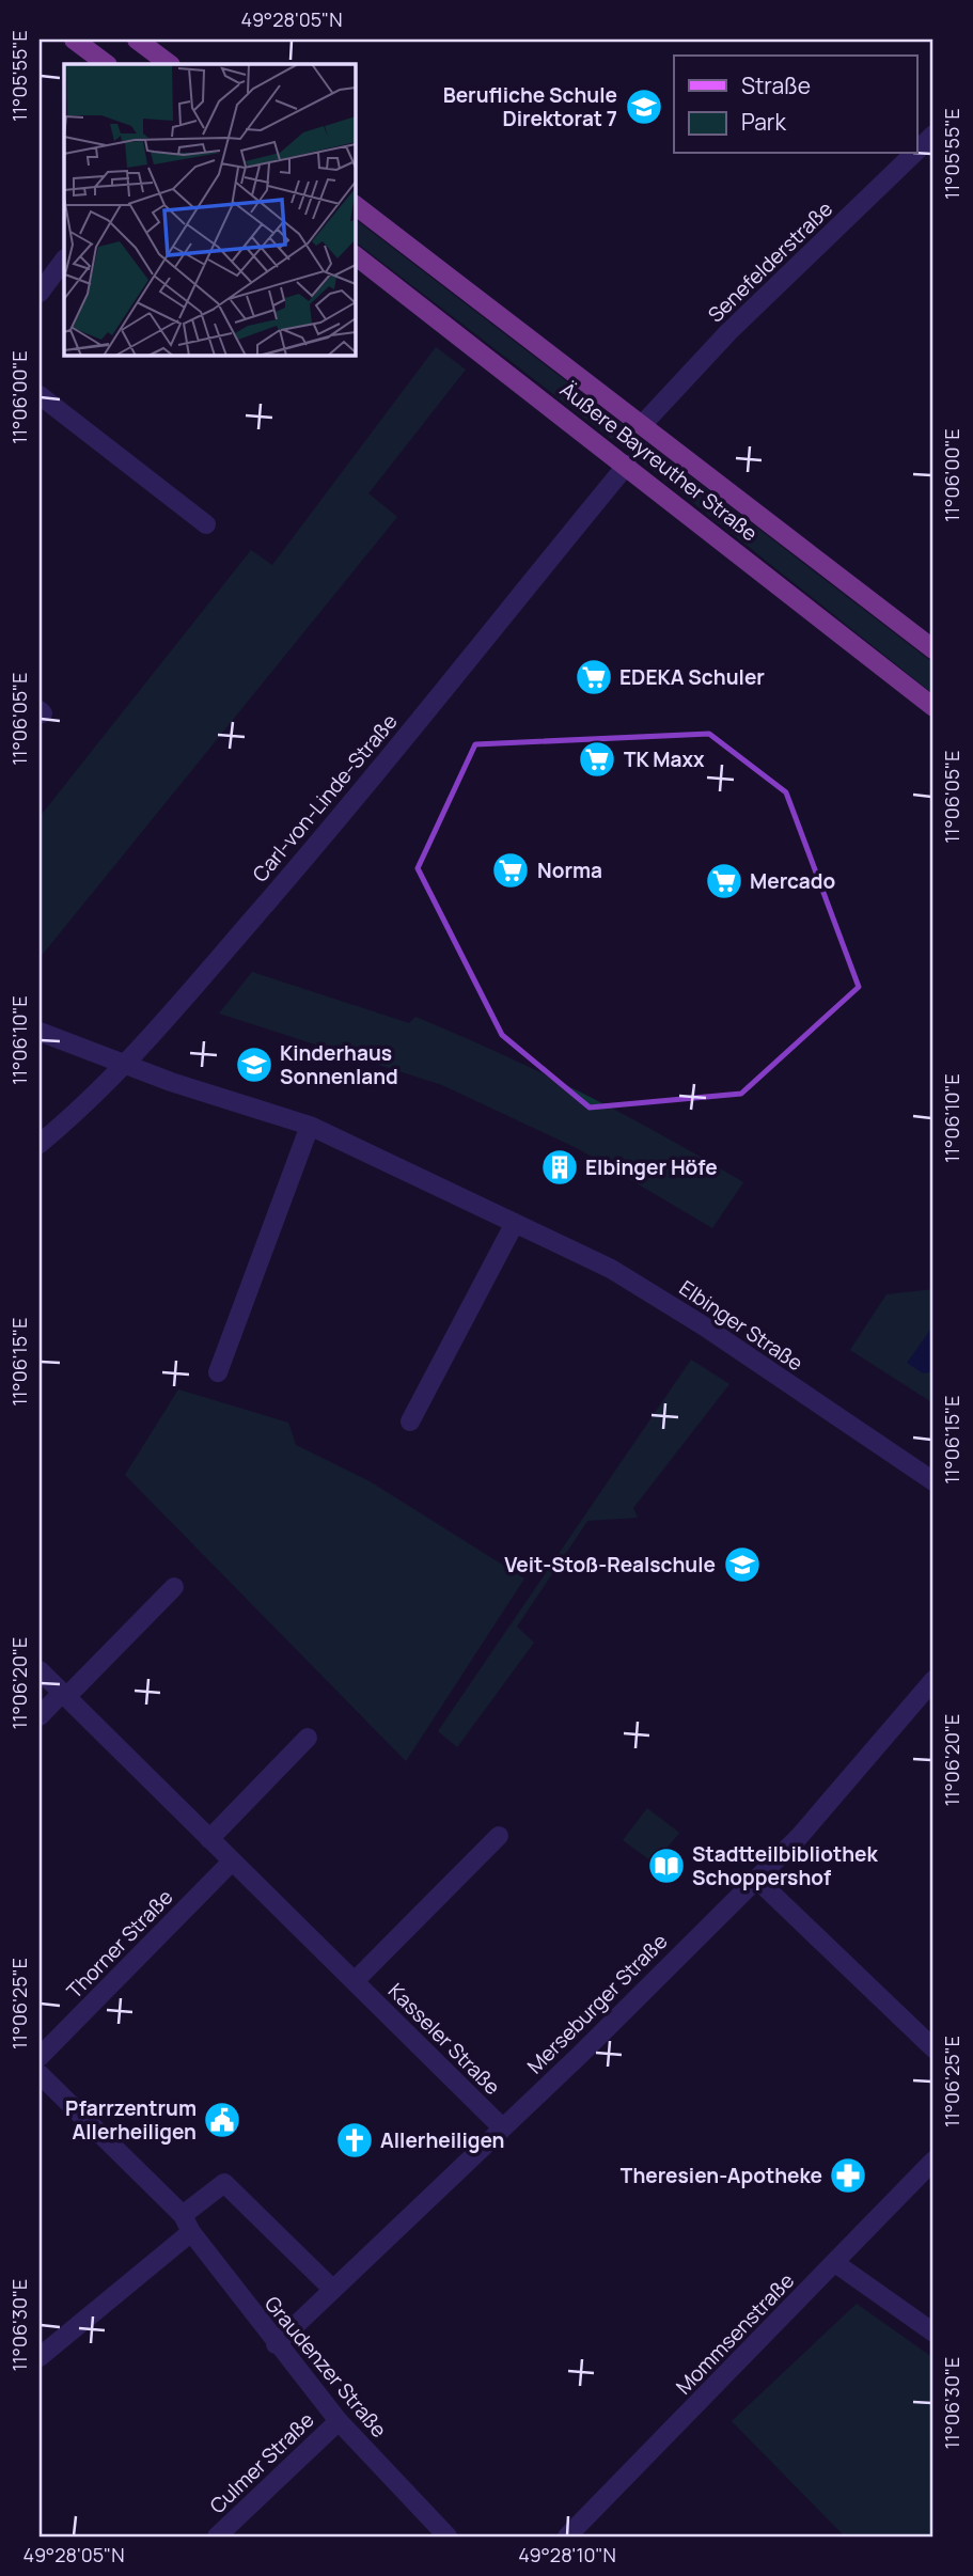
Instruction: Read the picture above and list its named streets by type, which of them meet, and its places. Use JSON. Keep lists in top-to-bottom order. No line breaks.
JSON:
{"streets":{"main road":["Äußere Bayreuther Straße"],"street":["Senefelderstraße","Carl-von-Linde-Straße","Elbinger Straße","Thorner Straße","Merseburger Straße","Kasseler Straße","Mommsenstraße","Graudenzer Straße","Culmer Straße"]},"crossings":[["Senefelderstraße","Äußere Bayreuther Straße"],["Äußere Bayreuther Straße","Carl-von-Linde-Straße"],["Carl-von-Linde-Straße","Elbinger Straße"],["Thorner Straße","Kasseler Straße"],["Merseburger Straße","Kasseler Straße"],["Merseburger Straße","Graudenzer Straße"],["Graudenzer Straße","Culmer Straße"]],"places":{"school or university":["Berufliche Schule Direktorat 7","Kinderhaus Sonnenland","Veit-Stoß-Realschule"],"supermarket":["EDEKA Schuler","TK Maxx","Norma","Mercado"],"building":["Elbinger Höfe"],"library":["Stadtteilbibliothek Schoppershof"],"public building":["Pfarrzentrum Allerheiligen"],"church":["Allerheiligen"],"pharmacy":["Theresien-Apotheke"]},"legend":["Straße","Park"],"coordinates":["49°28'05\"N","11°05'55\"E","11°06'00\"E","11°06'05\"E","11°06'10\"E","11°06'15\"E","11°06'20\"E","11°06'25\"E","11°06'30\"E","49°28'10\"N"]}
